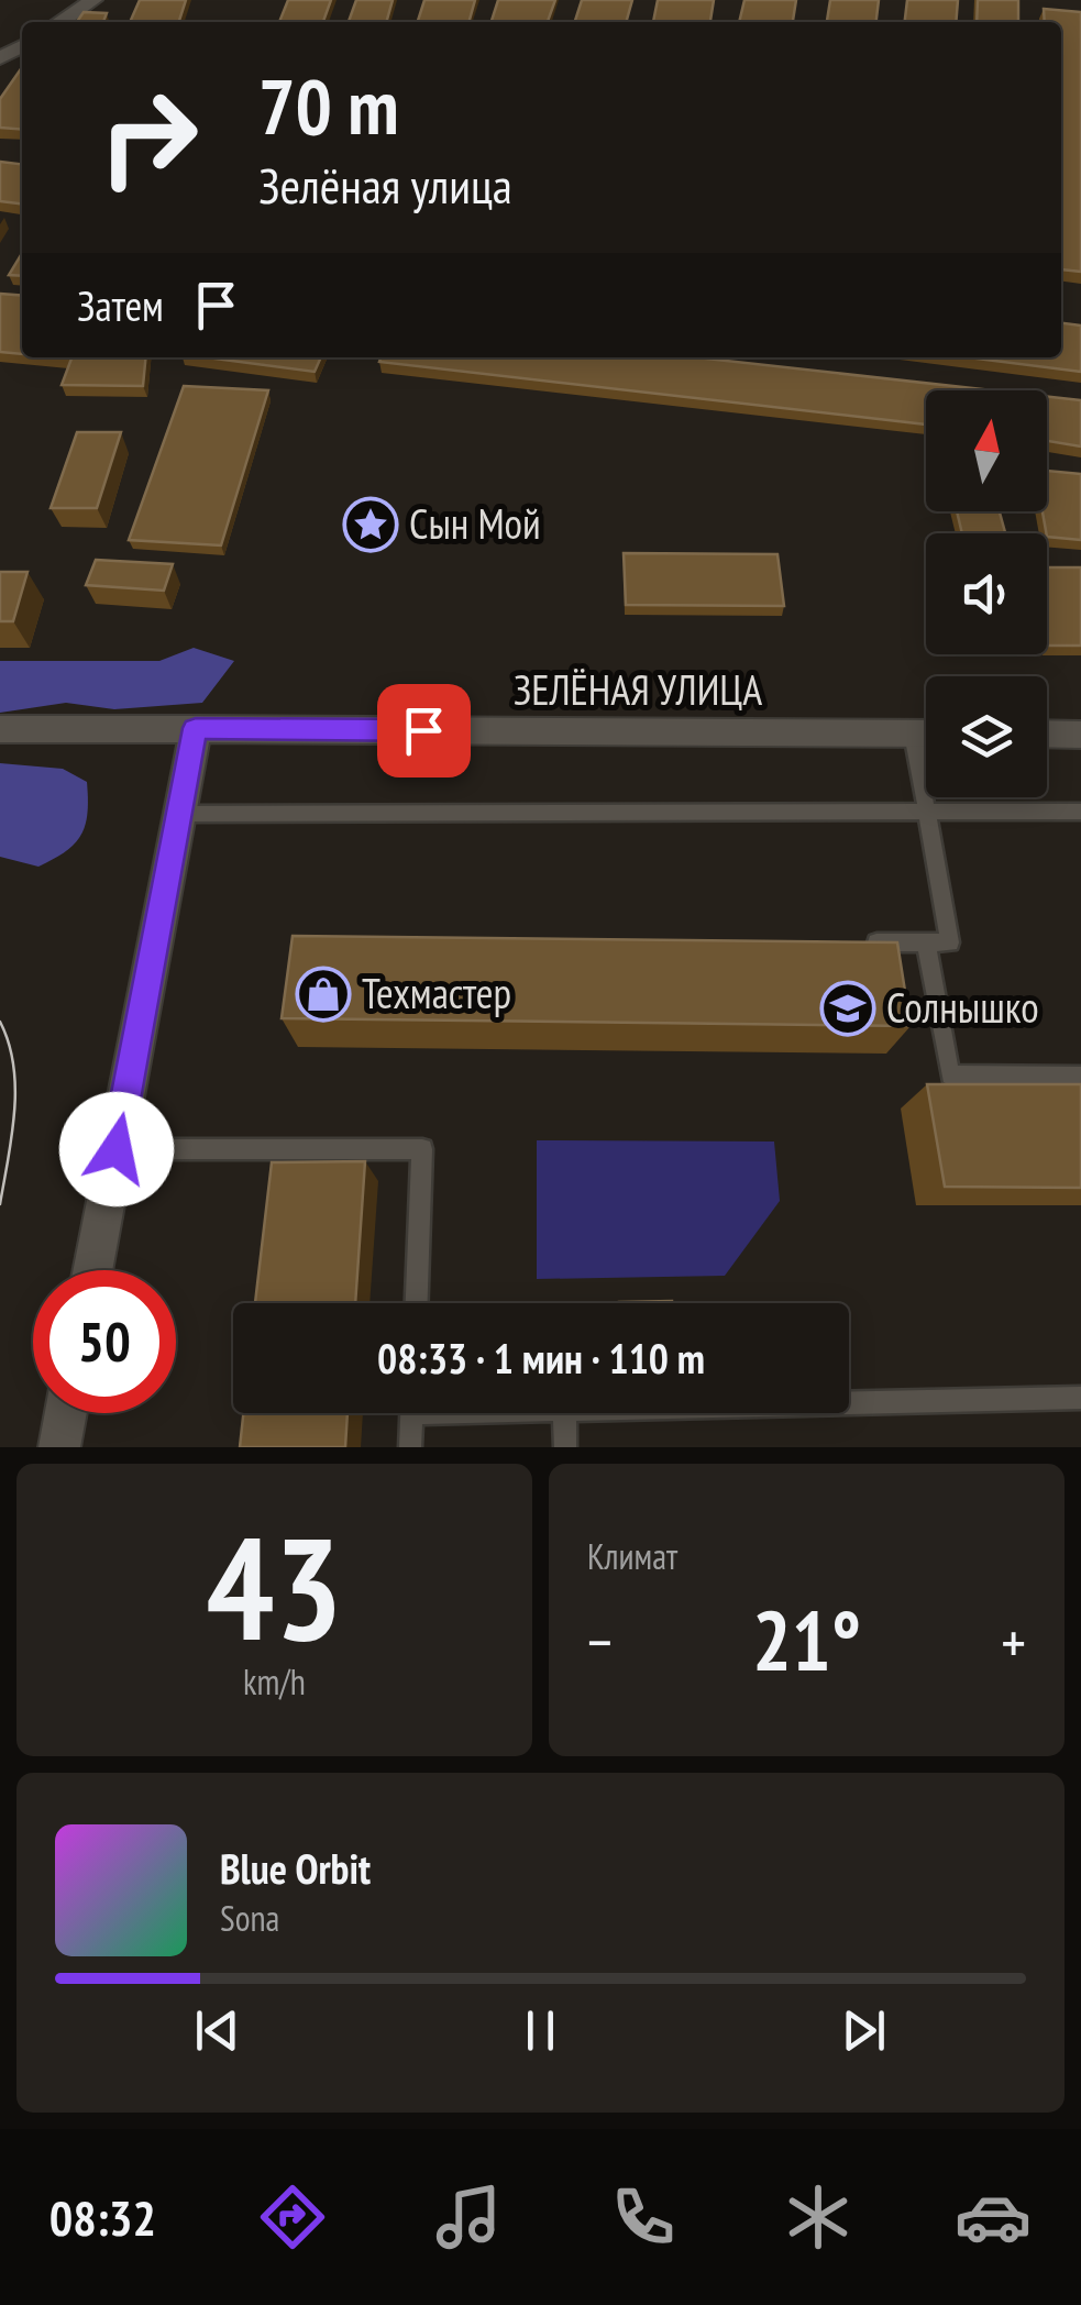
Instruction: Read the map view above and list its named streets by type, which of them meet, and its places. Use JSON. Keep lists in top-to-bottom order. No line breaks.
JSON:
{"streets":{"main road":["ЗЕЛЁНАЯ УЛИЦА"]},"places":{"place":["Сын Мой"],"shop":["Техмастер"],"school or university":["Солнышко"]},"north":"top","page":{"turn":["70 m","Зелёная улица"],"then":"Затем","limit":"50","trip":"08:33 · 1 мин · 110 m","tile":[["43","km/h"],"Климат"],"heat":["−","21°","+"],"song":["Blue Orbit","Sona"],"tabs":"08:32"}}
